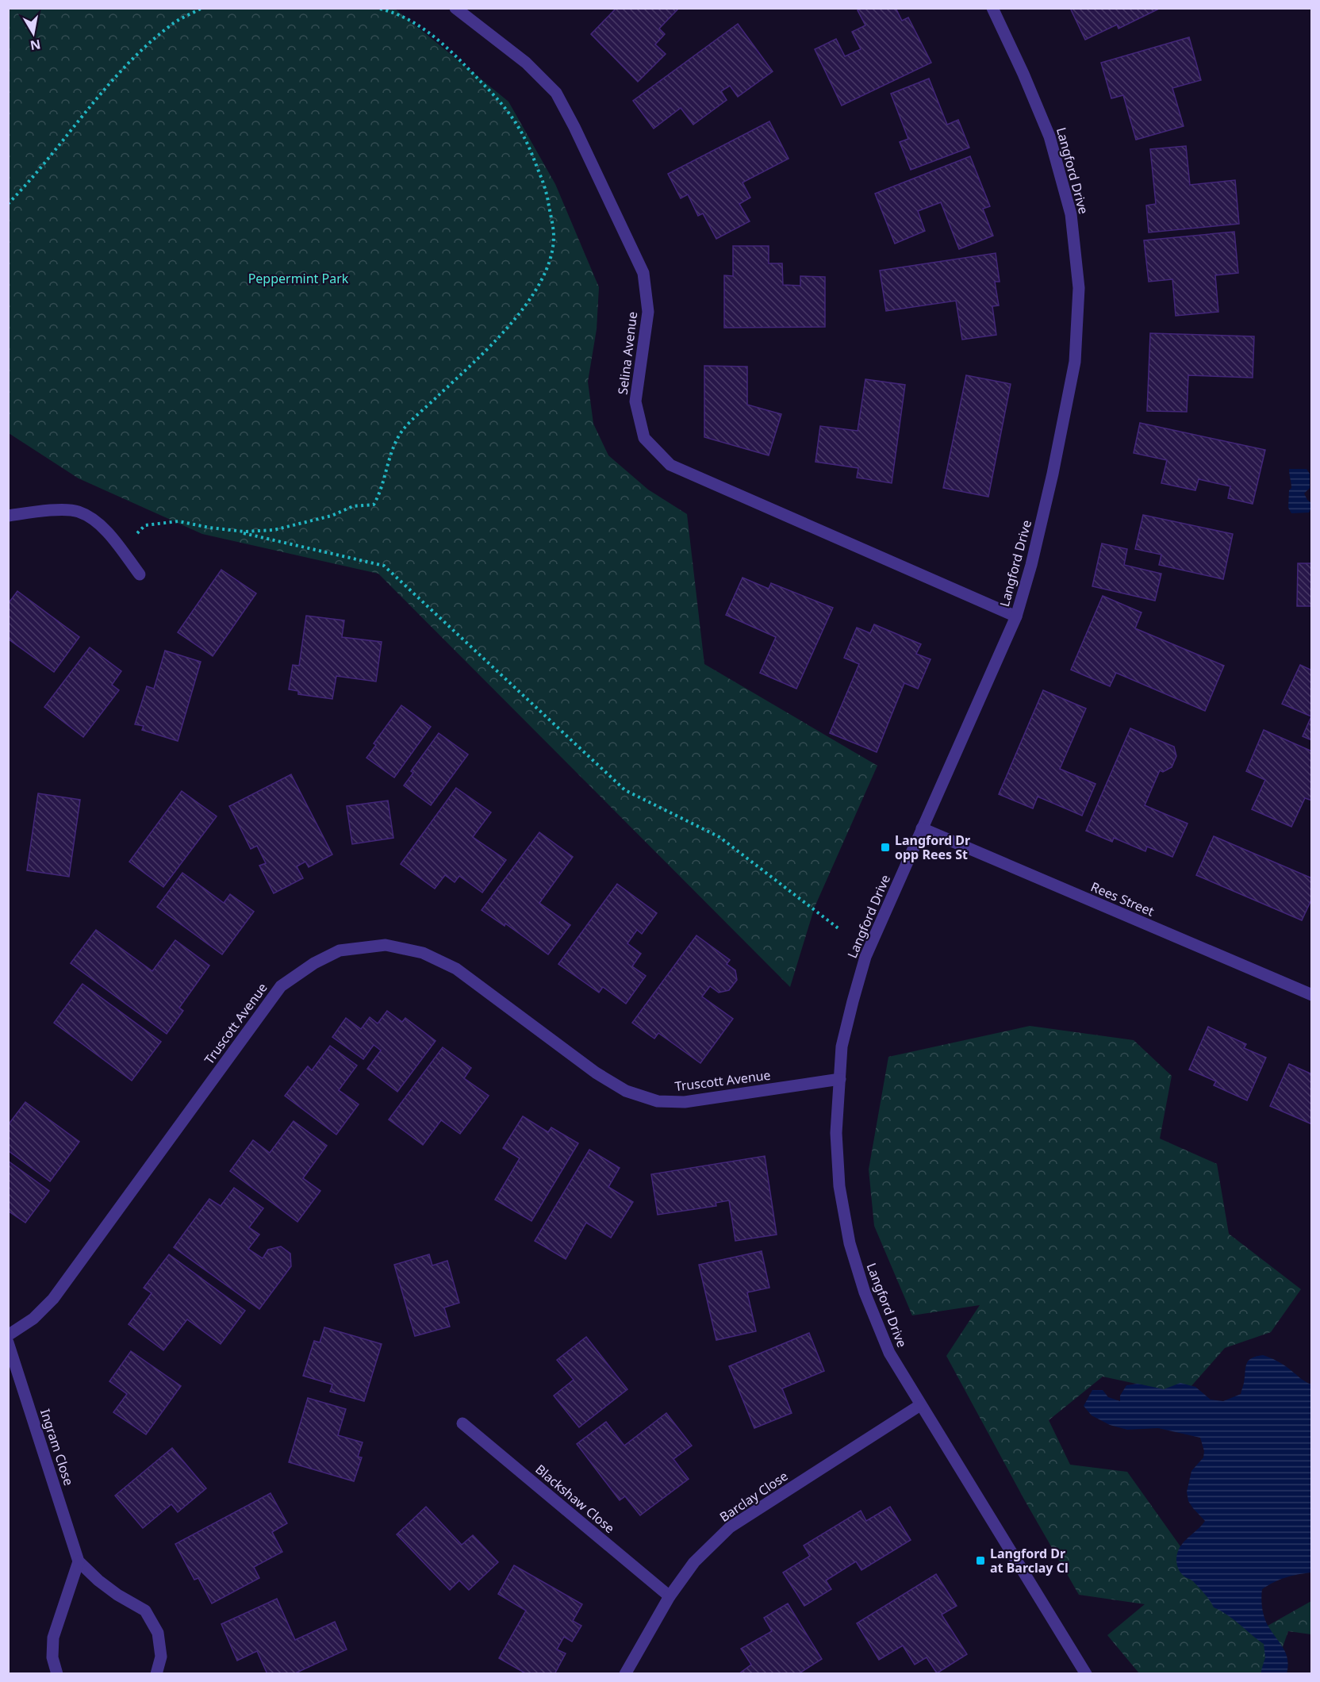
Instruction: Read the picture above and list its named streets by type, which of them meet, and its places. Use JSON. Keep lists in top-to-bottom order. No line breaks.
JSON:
{"streets":{"street":["Langford Drive","Selina Avenue","Rees Street","Truscott Avenue","Ingram Close","Barclay Close","Blackshaw Close"]},"crossings":[["Langford Drive","Selina Avenue"],["Langford Drive","Rees Street"],["Langford Drive","Truscott Avenue"],["Langford Drive","Barclay Close"],["Barclay Close","Blackshaw Close"]],"parks":["Peppermint Park"],"places":{"transit":["Langford Dr opp Rees St","Langford Dr at Barclay Cl"]},"north":"bottom"}
